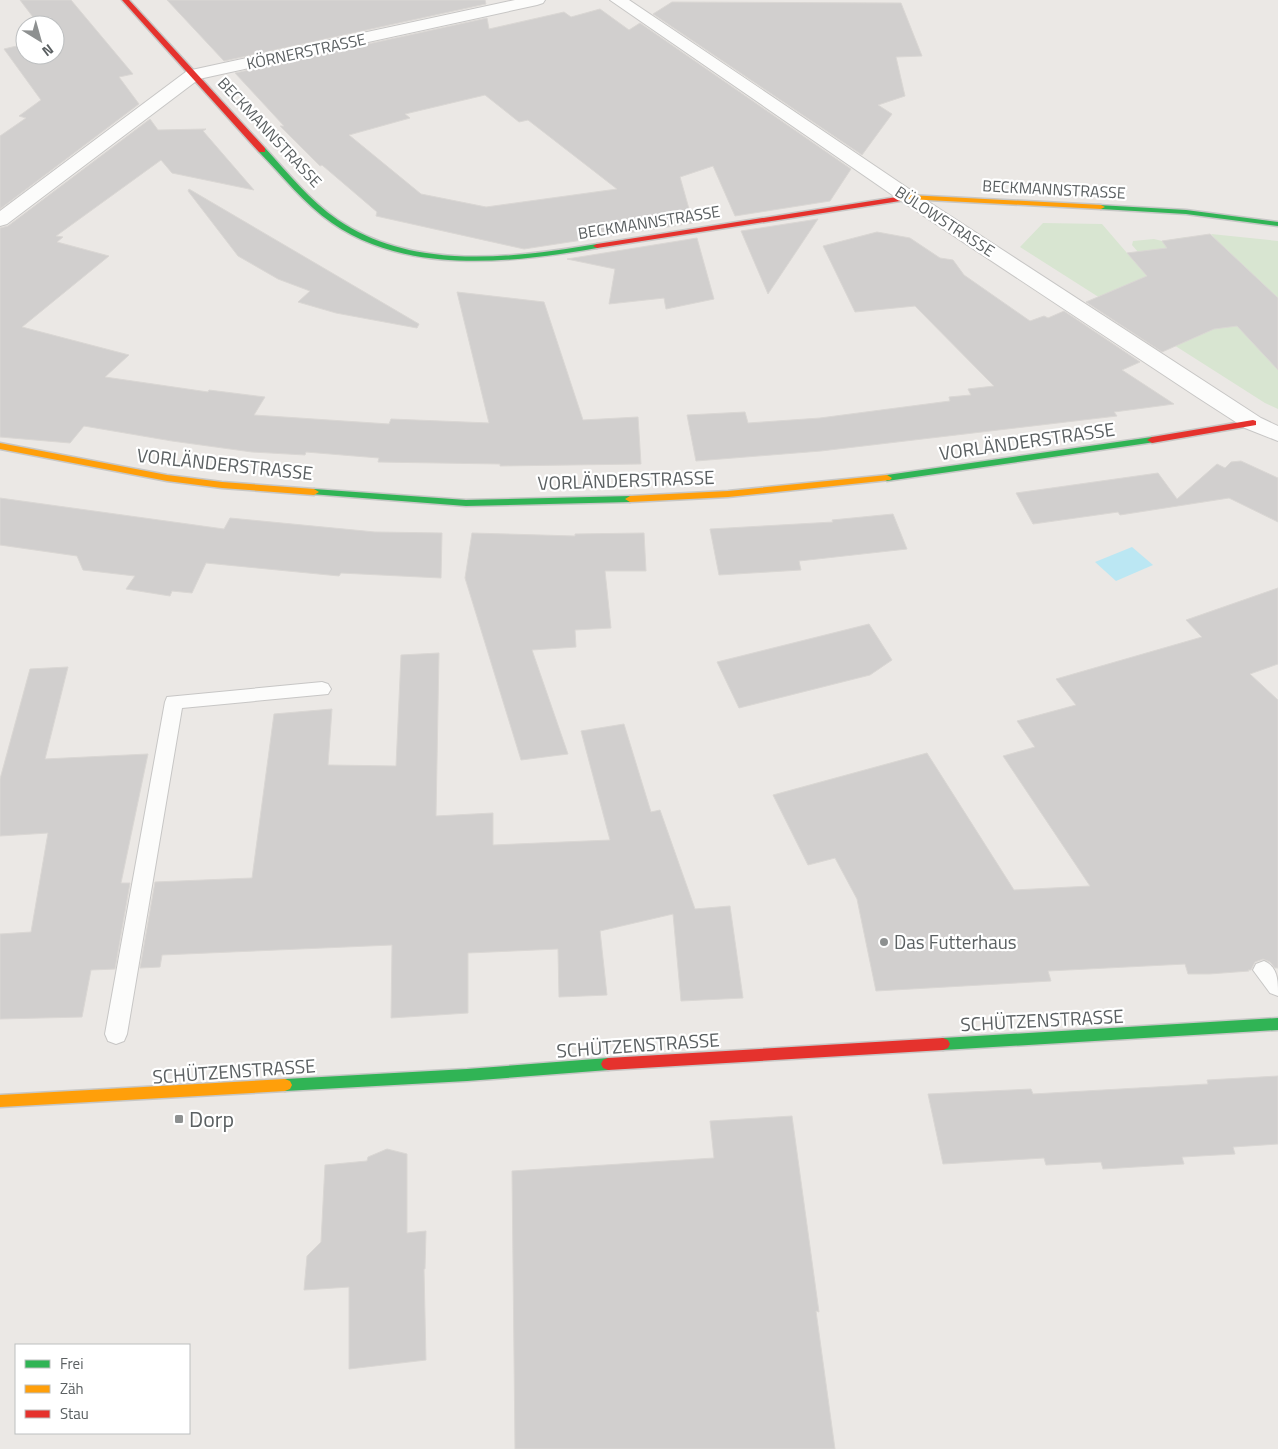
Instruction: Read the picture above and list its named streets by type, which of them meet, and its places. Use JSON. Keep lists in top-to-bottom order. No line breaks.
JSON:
{"streets":{"street":["KÖRNERSTRASSE","BECKMANNSTRASSE","BÜLOWSTRASSE","VORLÄNDERSTRASSE","SCHÜTZENSTRASSE"]},"crossings":[["KÖRNERSTRASSE","BECKMANNSTRASSE"],["BECKMANNSTRASSE","BÜLOWSTRASSE"],["BÜLOWSTRASSE","VORLÄNDERSTRASSE"]],"places":{"other":["Das Futterhaus"],"transit":["Dorp"]},"legend":["Frei","Zäh","Stau"],"north":"bottom right"}
